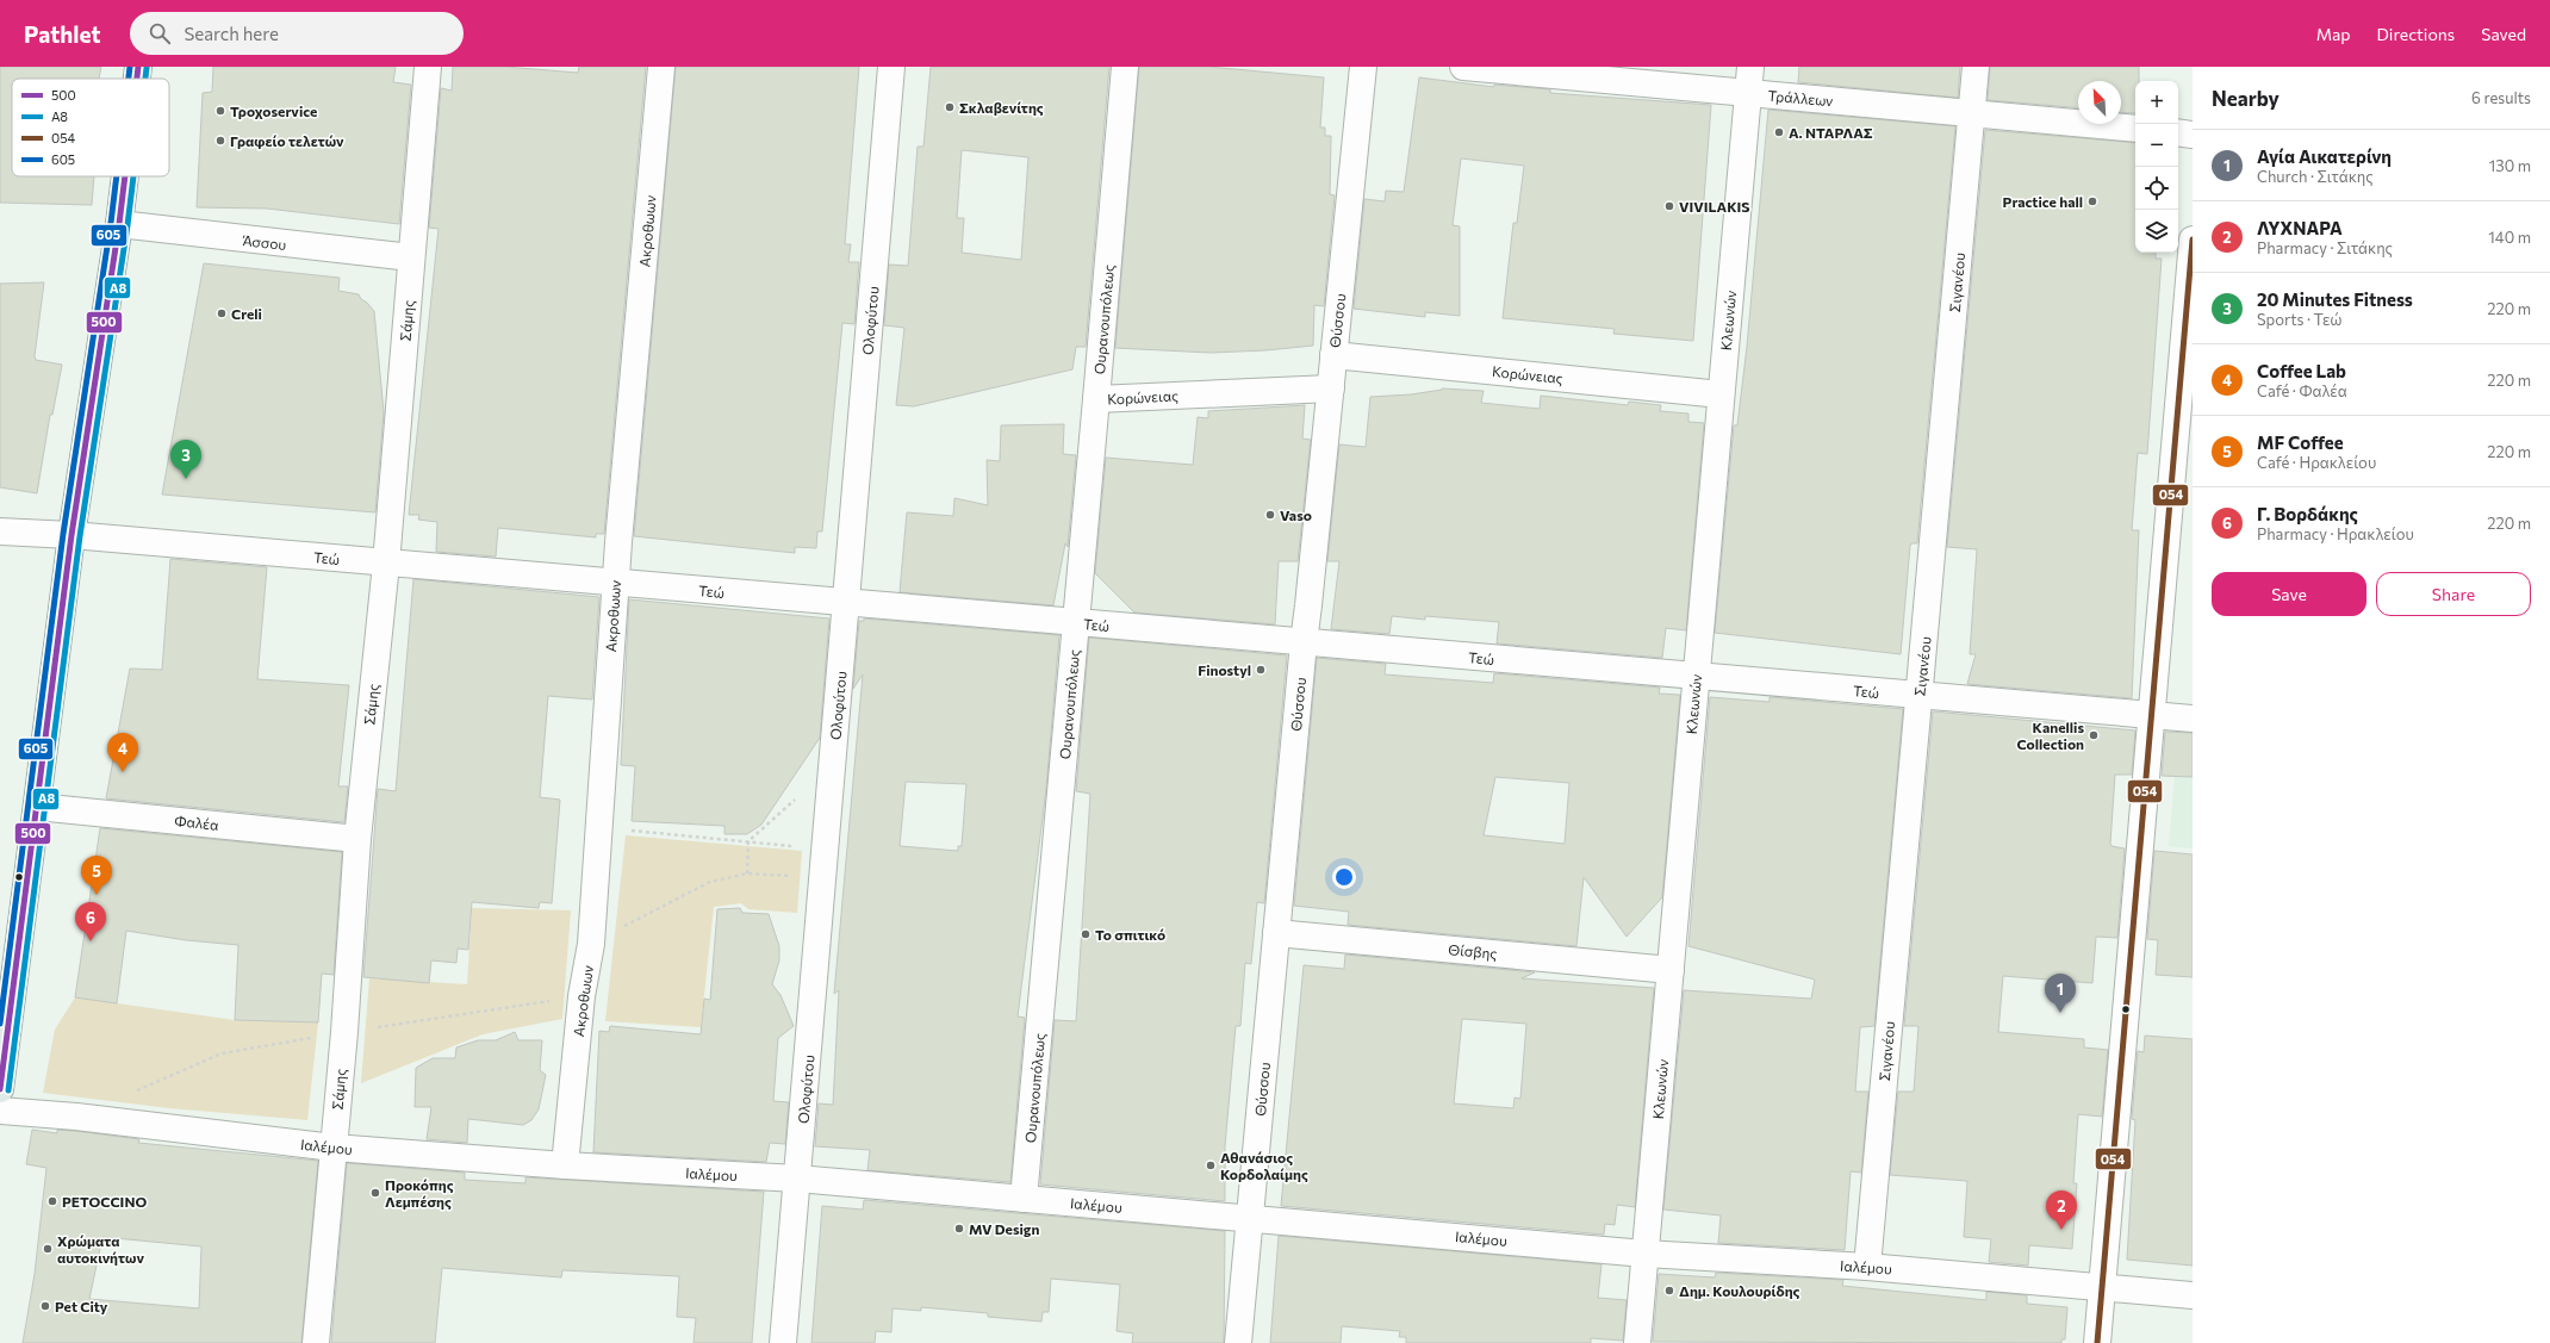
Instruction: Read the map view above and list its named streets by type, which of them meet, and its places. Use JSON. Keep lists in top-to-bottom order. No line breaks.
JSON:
{"streets":{"street":["Τράλλεων","Ακροθωων","Άσσου","Σιγανέου","Ουρανουπόλεως","Σάμης","Ολοφύτου","Θύσσου","Κλεωνών","Κορώνειας","Τεώ","Φαλέα","Θίσβης","Ιαλέμου"]},"crossings":[["Τράλλεων","Σιγανέου"],["Τράλλεων","Κλεωνών"],["Ακροθωων","Τεώ"],["Ακροθωων","Ιαλέμου"],["Άσσου","Σάμης"],["Σιγανέου","Τεώ"],["Σιγανέου","Ιαλέμου"],["Ουρανουπόλεως","Κορώνειας"],["Ουρανουπόλεως","Τεώ"],["Ουρανουπόλεως","Ιαλέμου"],["Σάμης","Τεώ"],["Σάμης","Φαλέα"],["Σάμης","Ιαλέμου"],["Ολοφύτου","Τεώ"],["Ολοφύτου","Ιαλέμου"],["Θύσσου","Κορώνειας"],["Θύσσου","Τεώ"],["Θύσσου","Θίσβης"],["Θύσσου","Ιαλέμου"],["Κλεωνών","Κορώνειας"],["Κλεωνών","Τεώ"],["Κλεωνών","Θίσβης"],["Κλεωνών","Ιαλέμου"]],"places":["Σκλαβενίτης","Τροχοservice","Α. ΝΤΑΡΛΑΣ","Γραφείο τελετών","Practice hall","VIVILAKIS","Creli","Vaso","Finostyl","Kanellis Collection","Το σπιτικό","Αθανάσιος Κορδολαίμης","Προκόπης Λεμπέσης","PETOCCINO","MV Design","Χρώματα αυτοκινήτων","Δημ. Κουλουρίδης","Pet City"],"lines":["transit line 500","transit line 605","transit line A8","transit line 054"],"legend":["500","A8","054","605"],"north":"top left","page":{"header":"Pathlet","search":"Search here","nav":["Map","Directions","Saved"],"heading":["Nearby","6 results"],"map_buttons":["+","−"],"list":[{"mark":"1","name":"Αγία Αικατερίνη","note":"Church · Σιτάκης","value":"130 m"},{"mark":"2","name":"ΛΥΧΝΑΡΑ","note":"Pharmacy · Σιτάκης","value":"140 m"},{"mark":"3","name":"20 Μinutes Fitness","note":"Sports · Τεώ","value":"220 m"},{"mark":"4","name":"Coffee Lab","note":"Café · Φαλέα","value":"220 m"},{"mark":"5","name":"MF Coffee","note":"Café · Ηρακλείου","value":"220 m"},{"mark":"6","name":"Γ. Βορδάκης","note":"Pharmacy · Ηρακλείου","value":"220 m"}],"pins":["3","4","5","6","1","2"],"buttons":["Save","Share"]}}
